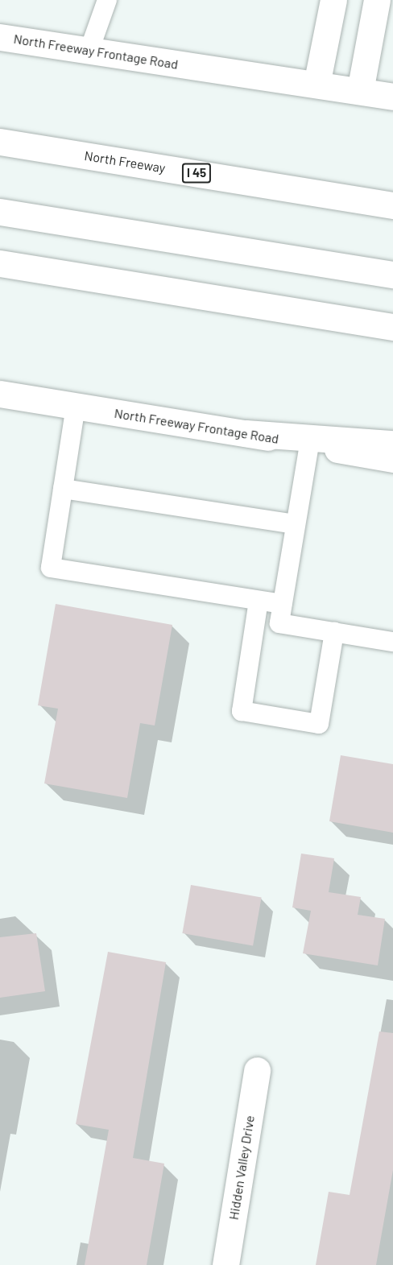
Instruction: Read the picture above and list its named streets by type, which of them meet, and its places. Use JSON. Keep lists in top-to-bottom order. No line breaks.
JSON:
{"streets":{"main road":["North Freeway Frontage Road","North Freeway","I 45","Hidden Valley Drive"]}}
